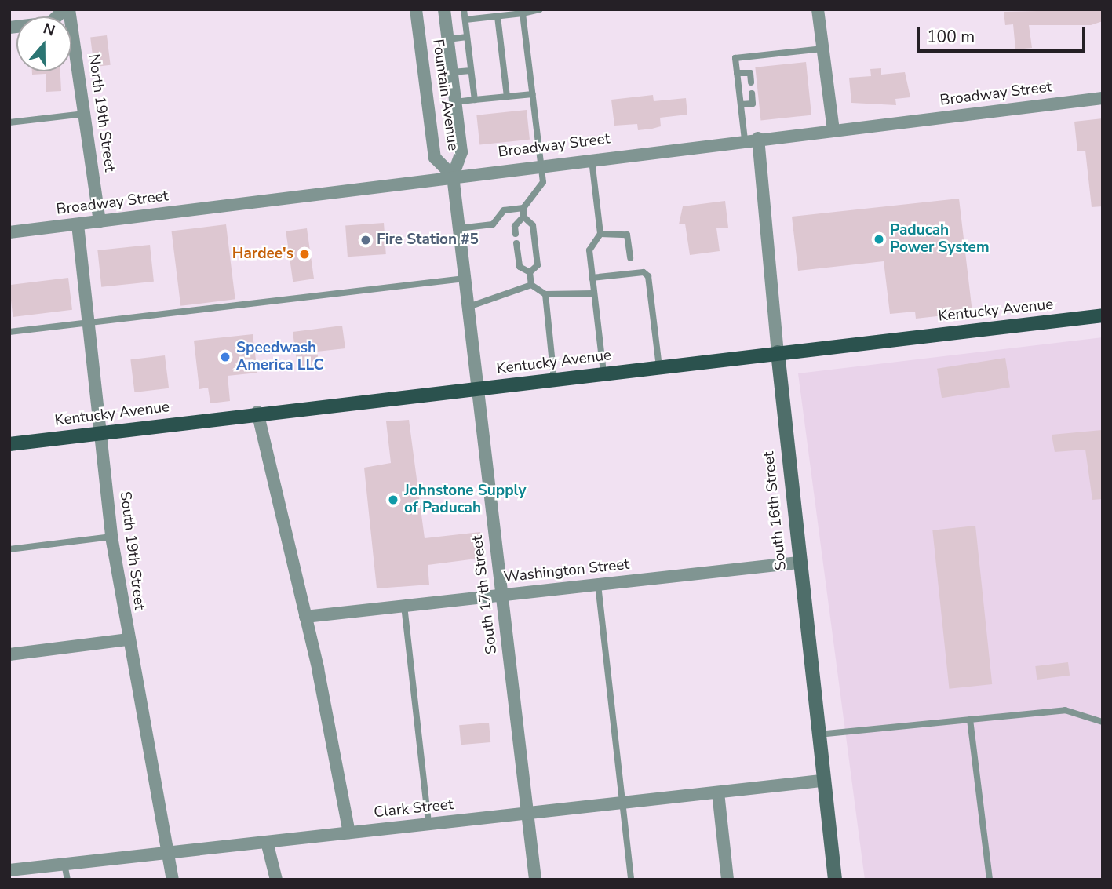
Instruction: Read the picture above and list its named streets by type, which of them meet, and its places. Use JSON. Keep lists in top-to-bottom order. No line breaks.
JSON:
{"streets":{"main road":["Kentucky Avenue"],"street":["Broadway Street","Fountain Avenue","North 19th Street","South 16th Street","South 19th Street","Washington Street","South 17th Street","Clark Street"]},"crossings":[["Broadway Street","Fountain Avenue"],["Broadway Street","North 19th Street"],["Broadway Street","South 16th Street"],["Broadway Street","South 19th Street"],["Broadway Street","South 17th Street"],["Fountain Avenue","South 17th Street"],["Kentucky Avenue","South 16th Street"],["Kentucky Avenue","South 19th Street"],["Kentucky Avenue","South 17th Street"],["South 16th Street","Washington Street"],["South 16th Street","Clark Street"],["South 19th Street","Clark Street"],["Washington Street","South 17th Street"],["South 17th Street","Clark Street"]],"places":["Paducah Power System","Fire Station #5","Hardee's","Speedwash America LLC","Johnstone Supply of Paducah"],"scale_bar":"100 m","north":"top"}
